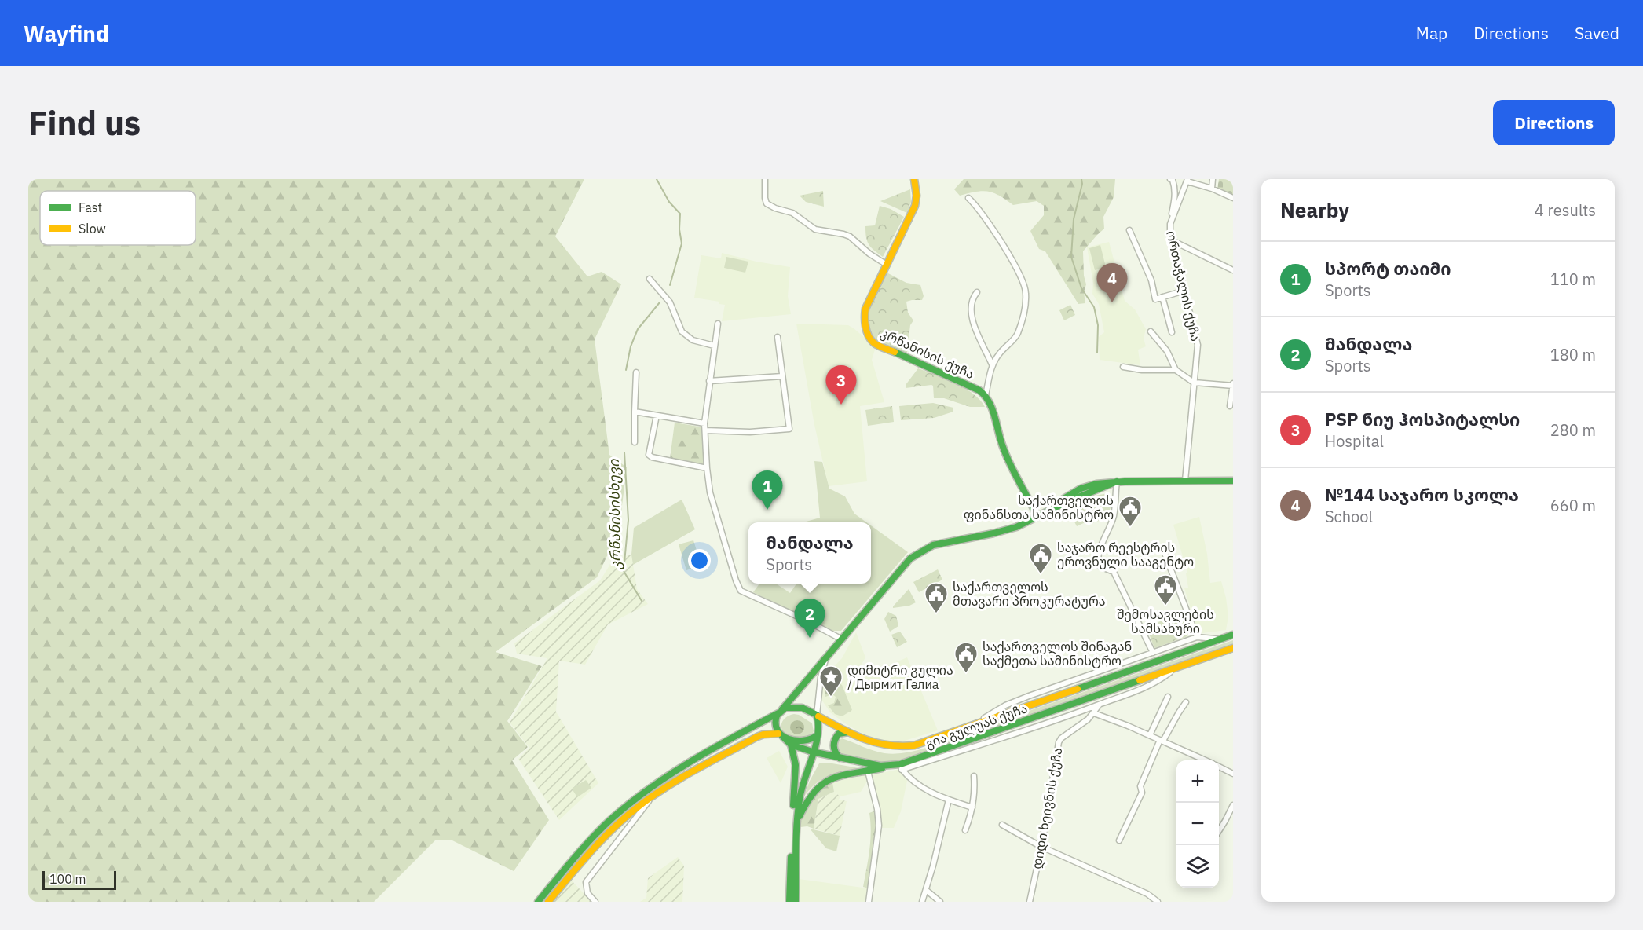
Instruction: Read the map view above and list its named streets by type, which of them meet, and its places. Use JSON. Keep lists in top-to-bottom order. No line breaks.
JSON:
{"streets":{"main road":["კრწანისის ქუჩა","გია გულუას ქუჩა"],"street":["ორთაჭალის ქუჩა","დიდი ხეივნის ქუჩა"]},"crossings":[["გია გულუას ქუჩა","დიდი ხეივნის ქუჩა"]],"water":["კრწანისისხევი"],"places":{"public building":["საქართველოს ფინანსთა სამინისტრო","საჯარო რეესტრის ეროვნული სააგენტო","შემოსავლების სამსახური","საქართველოს მთავარი პროკურატურა","საქართველოს შინაგან საქმეთა სამინისტრო"],"place":["დიმიტრი გულია / Дырмит Гәлиа"]},"legend":["Fast","Slow"],"scale_bar":"100 m","page":{"header":"Wayfind","nav":["Map","Directions","Saved"],"buttons":"Directions","title":"Find us","heading":["Nearby","4 results"],"list":[{"mark":"1","name":"სპორტ თაიმი","note":"Sports","value":"110 m"},{"mark":"2","name":"მანდალა","note":"Sports","value":"180 m"},{"mark":"3","name":"PSP ნიუ ჰოსპიტალსი","note":"Hospital","value":"280 m"},{"mark":"4","name":"№144 საჯარო სკოლა","note":"School","value":"660 m"}],"pins":["4","3","1","2"],"popup":["მანდალა","Sports"],"map_buttons":["+","−"],"scale":"100 m"}}
